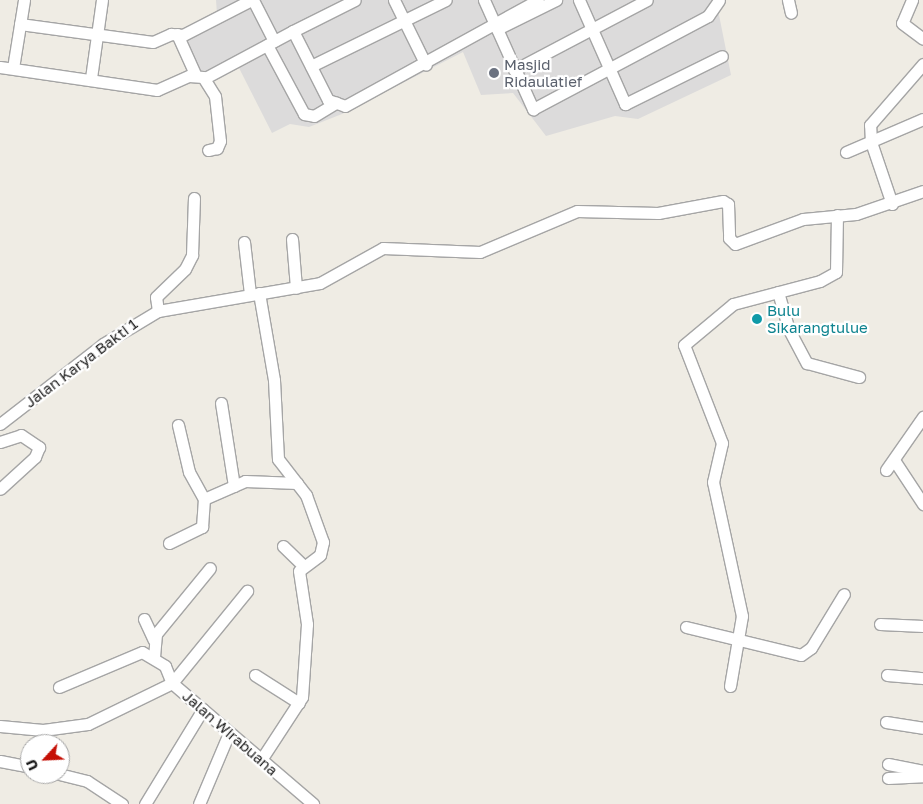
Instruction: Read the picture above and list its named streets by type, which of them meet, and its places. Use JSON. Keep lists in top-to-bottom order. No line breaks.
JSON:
{"streets":{"street":["Jalan Karya Bakti 1","Jalan Wirabuana"]},"places":["Masjid Ridaulatief","Bulu Sikarangtulue"],"north":"bottom left"}
